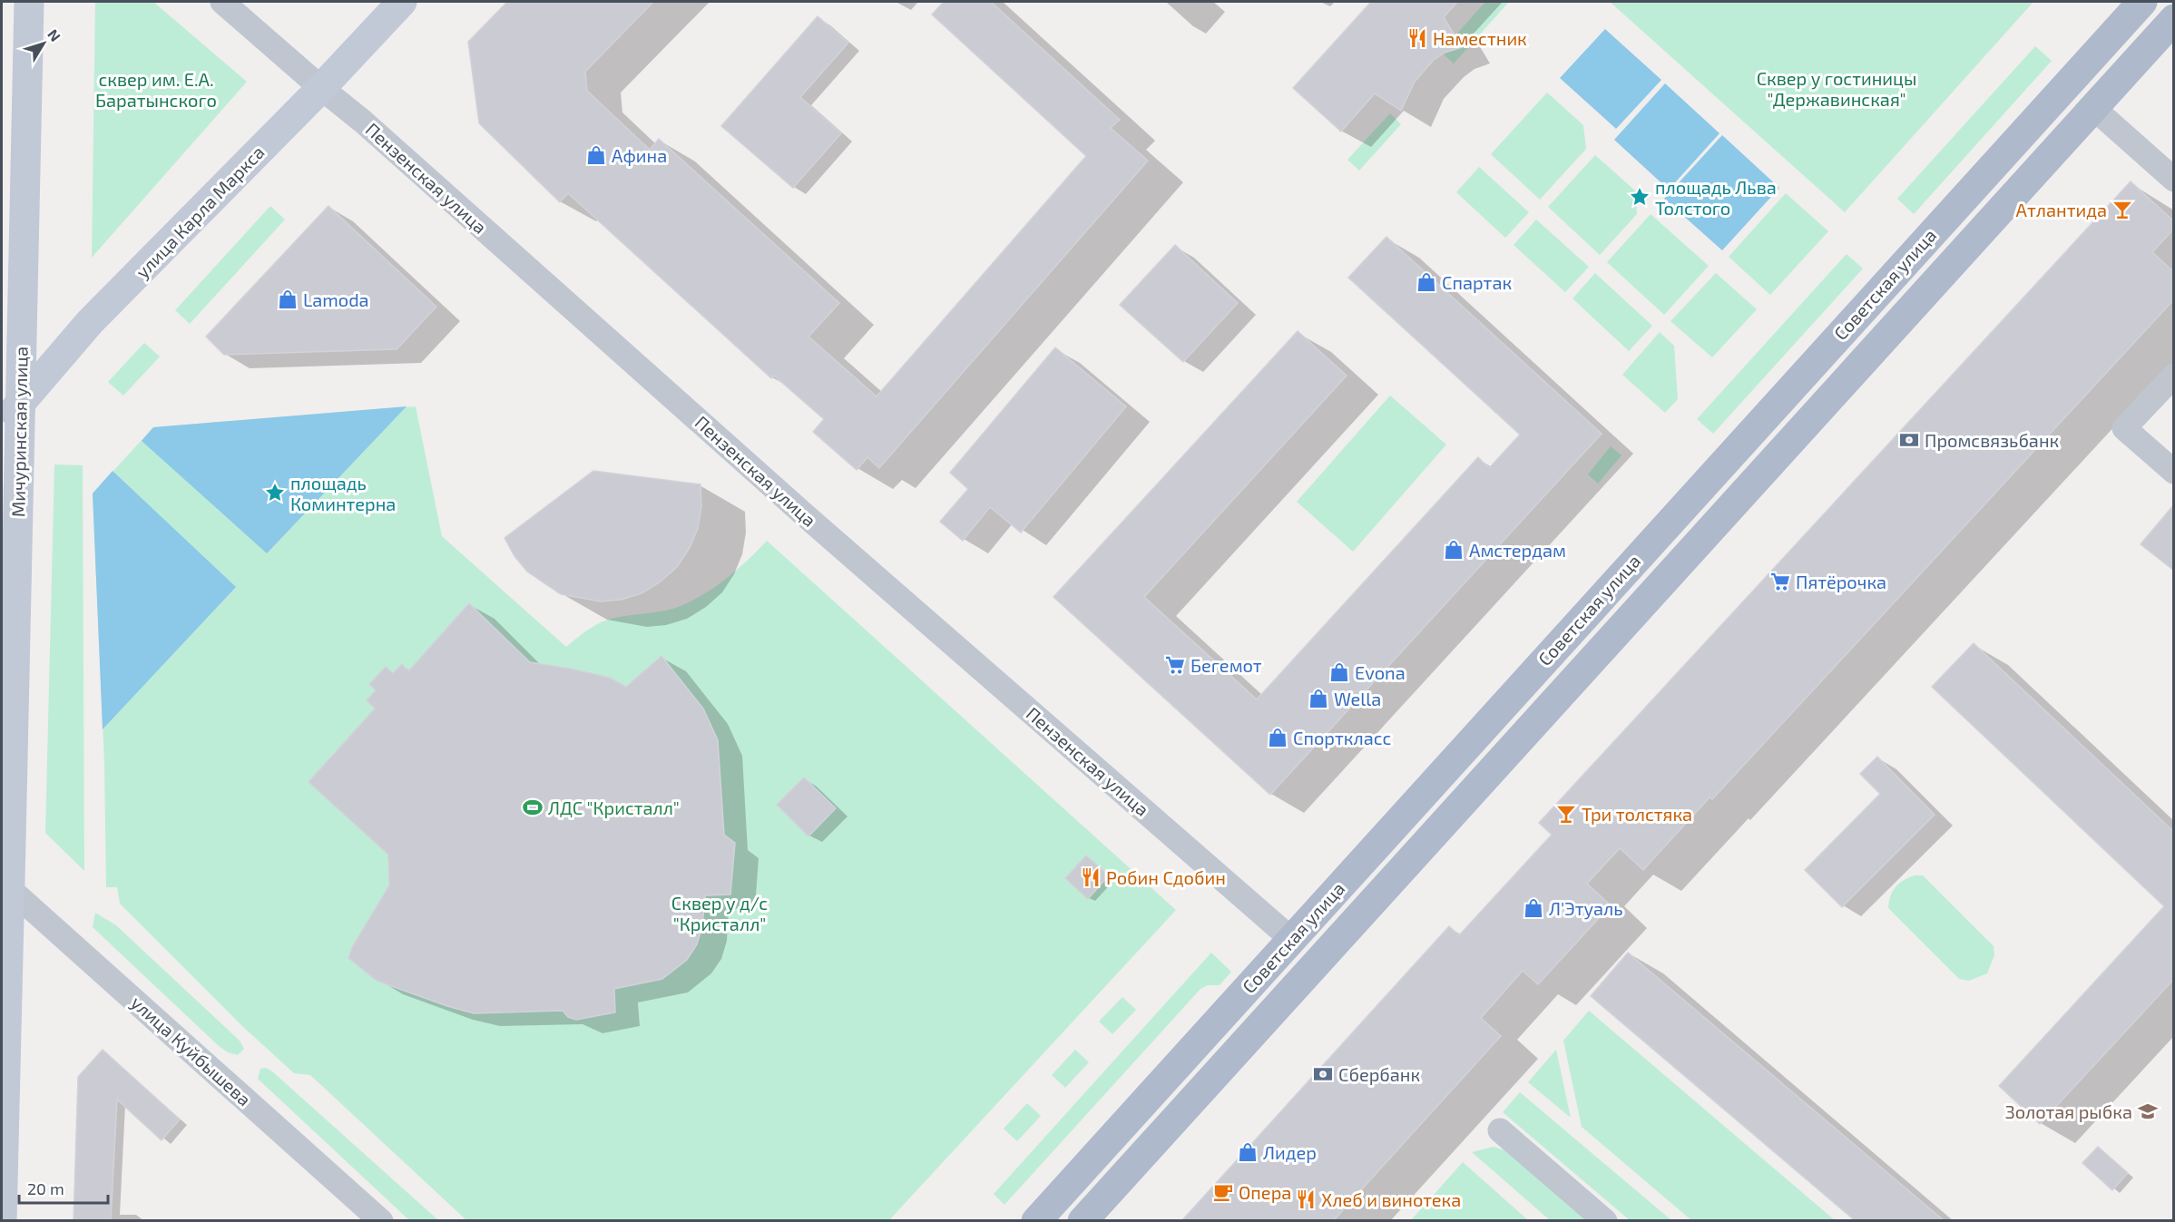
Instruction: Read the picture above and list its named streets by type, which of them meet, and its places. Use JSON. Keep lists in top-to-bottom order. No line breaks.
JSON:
{"streets":{"main road":["улица Карла Маркса","Советская улица","Мичуринская улица"],"street":["Пензенская улица","улица Куйбышева"]},"crossings":[["Пензенская улица","улица Карла Маркса"],["Пензенская улица","Советская улица"],["улица Карла Маркса","Мичуринская улица"],["Мичуринская улица","улица Куйбышева"]],"parks":["Сквер у гостиницы \"Державинская\"","сквер им. Е.А. Баратынского","Сквер у д/с \"Кристалл\""],"places":{"restaurant":["Наместник","Робин Сдобин","Хлеб и винотека"],"shop":["Афина","Спартак","Lamoda","Амстердам","Evona","Wella","Спорткласс","Л'Этуаль","Лидер"],"place":["площадь Льва Толстого","площадь Коминтерна"],"bar":["Атлантида","Три толстяка"],"bank":["Промсвязьбанк","Сбербанк"],"supermarket":["Пятёрочка","Бегемот"],"sports":["ЛДС \"Кристалл\""],"school or university":["Золотая рыбка"],"cafe":["Опера"]},"scale_bar":"20 m","north":"top right"}
